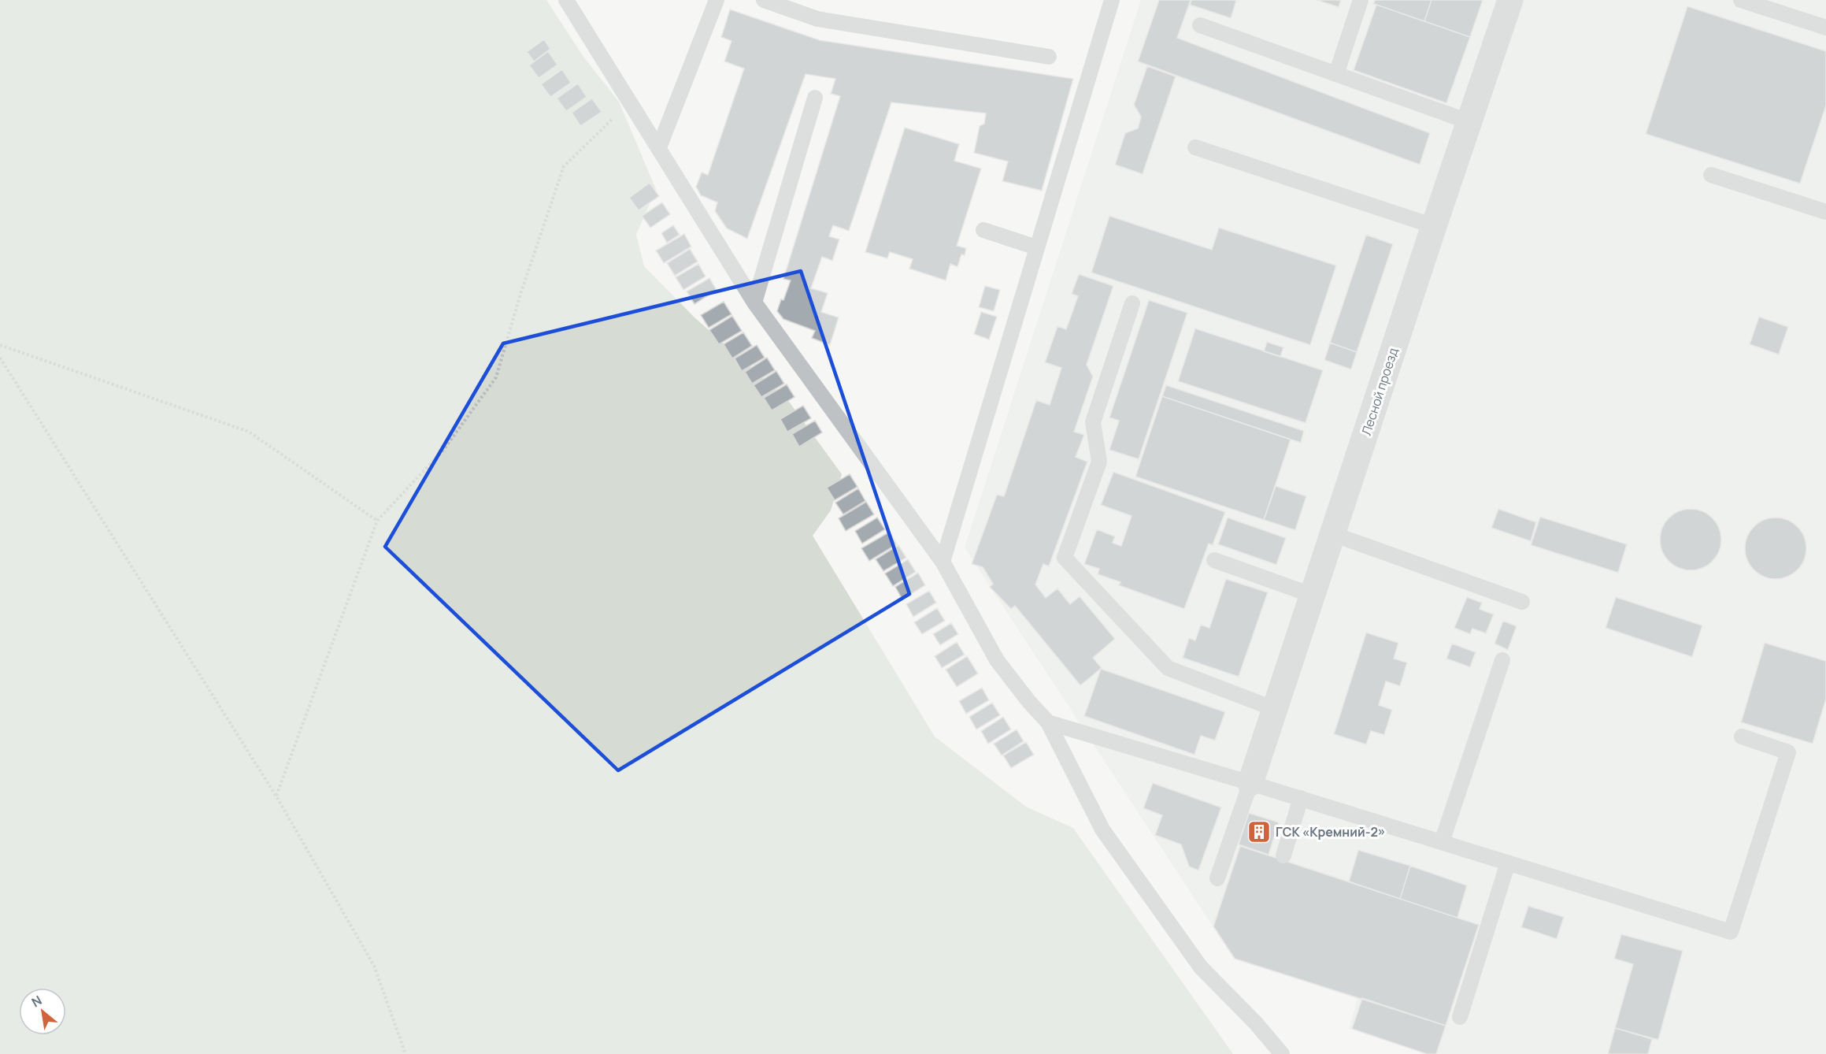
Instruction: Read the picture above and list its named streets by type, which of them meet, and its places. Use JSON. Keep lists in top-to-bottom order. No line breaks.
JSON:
{"streets":{"street":["Лесной проезд"]},"places":{"building":["ГСК «Кремний-2»"]},"north":"top left"}
